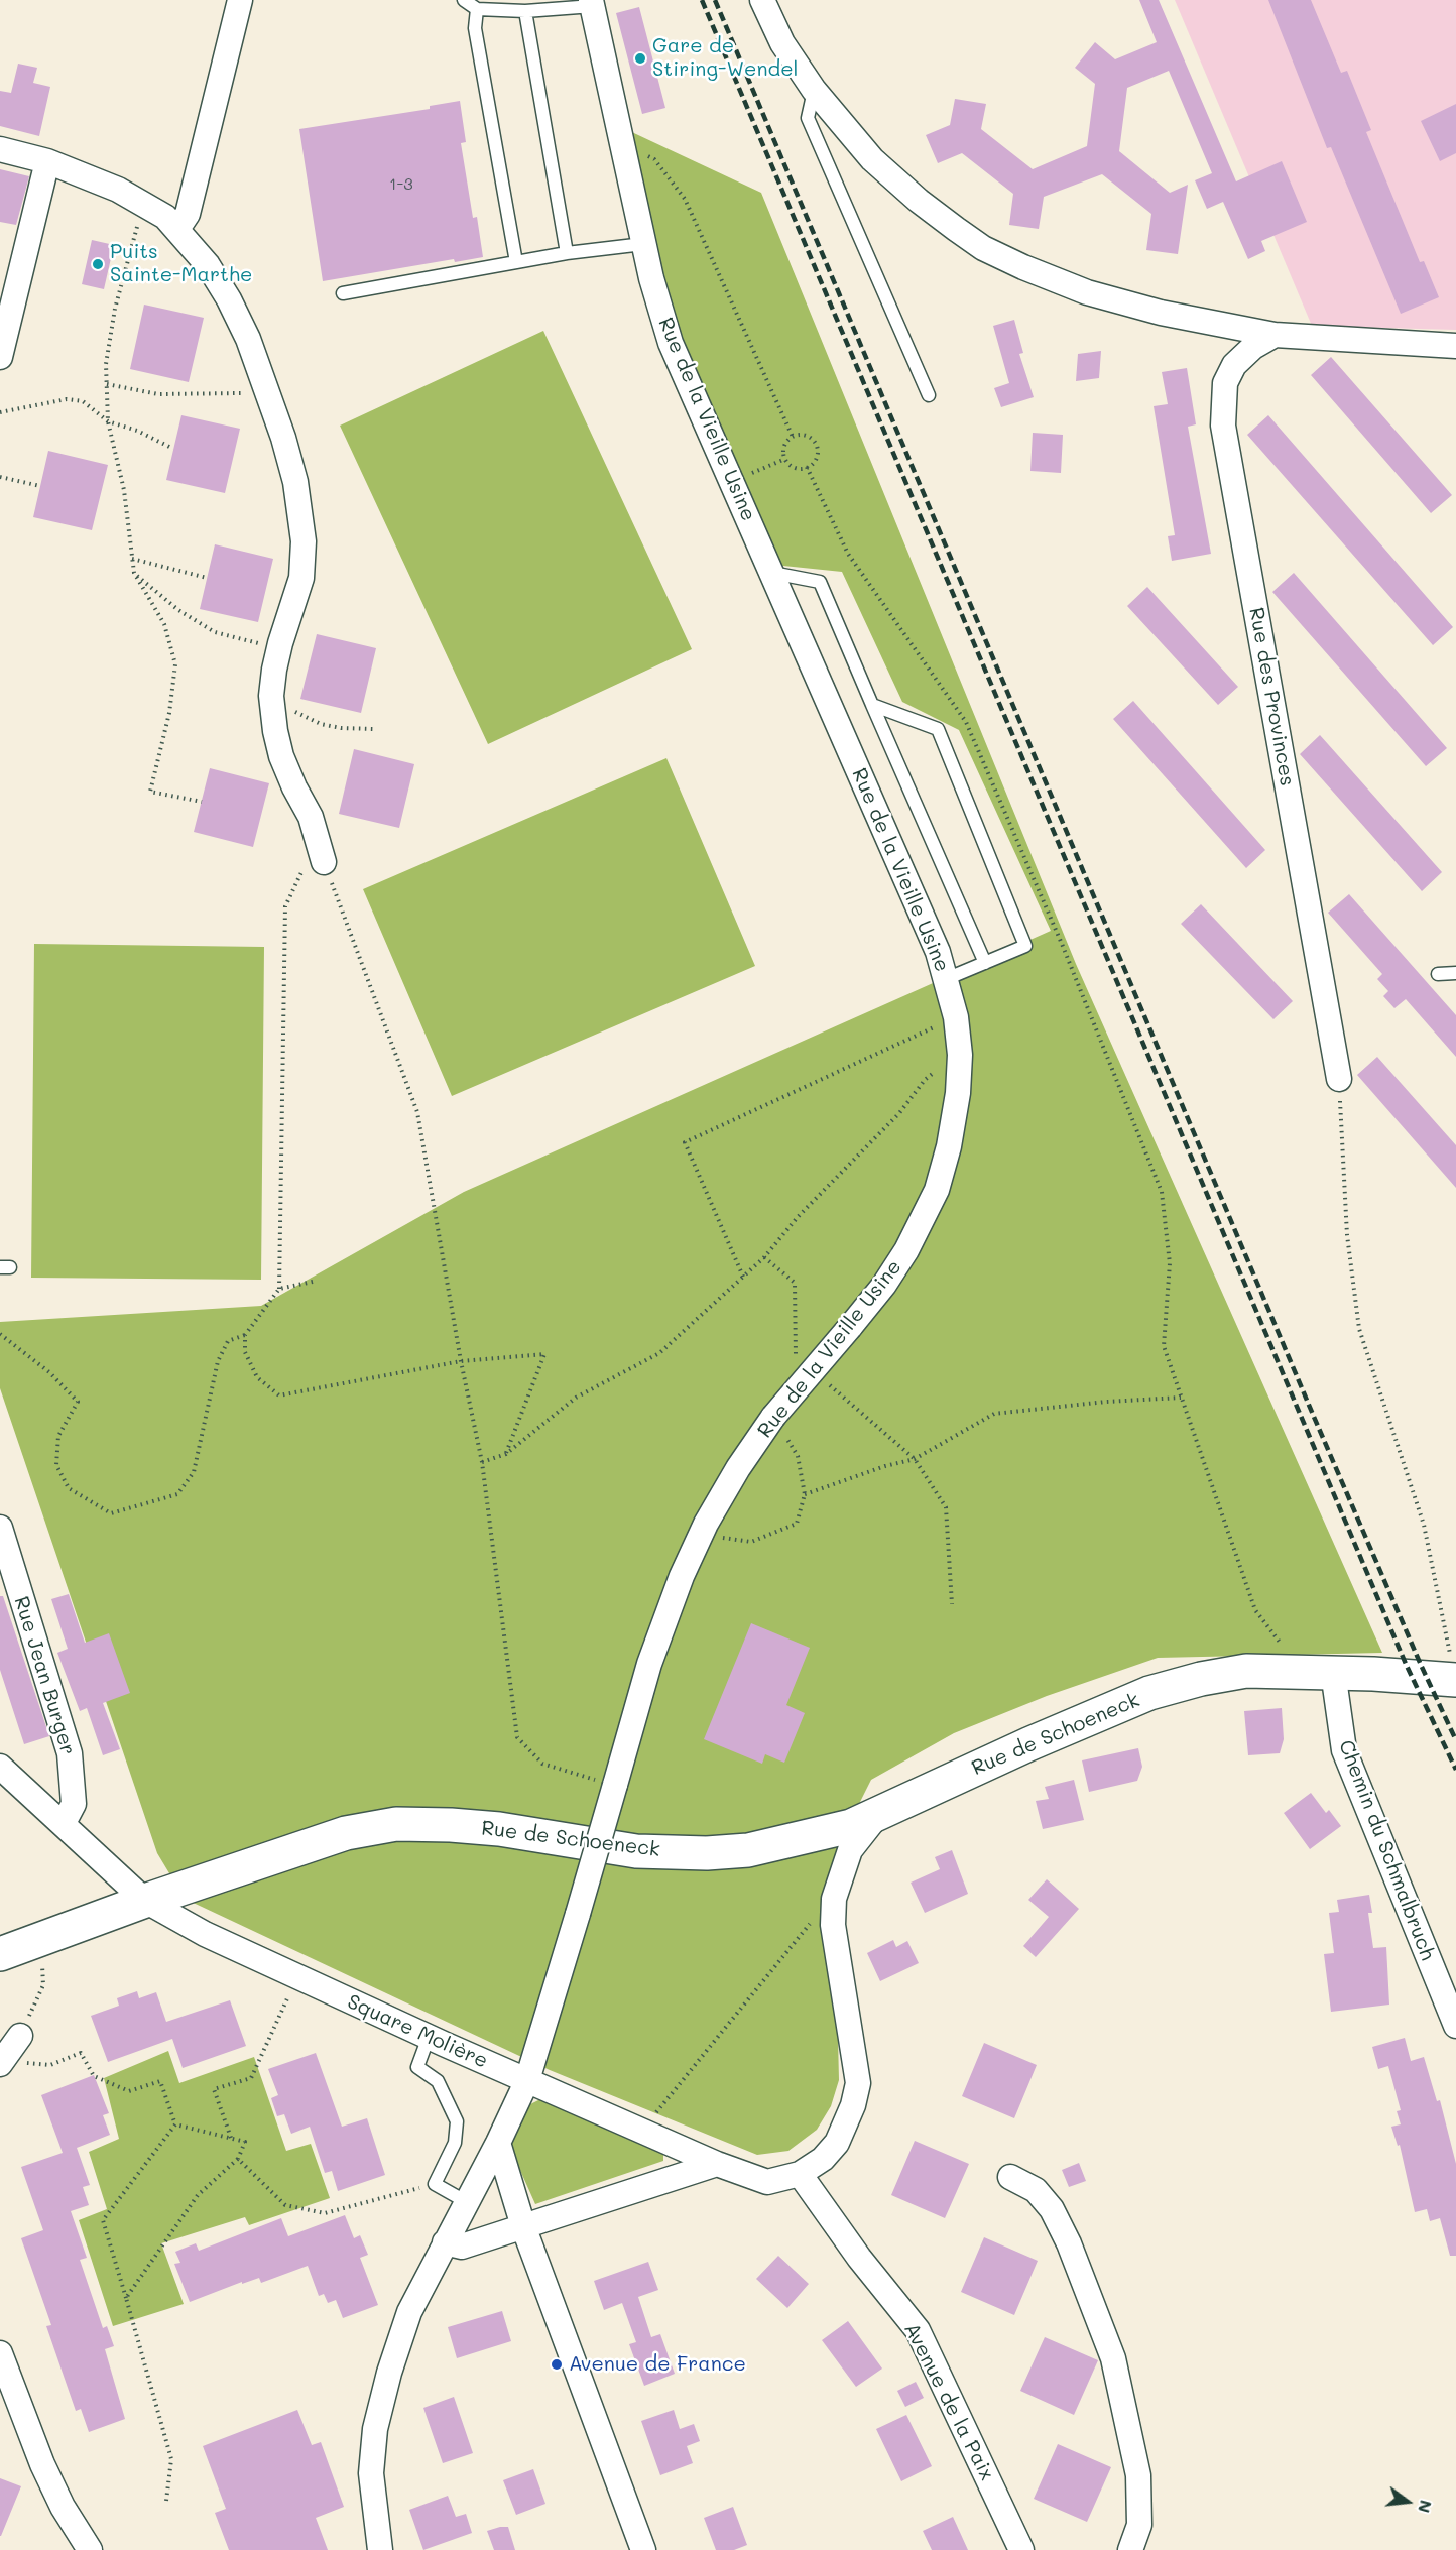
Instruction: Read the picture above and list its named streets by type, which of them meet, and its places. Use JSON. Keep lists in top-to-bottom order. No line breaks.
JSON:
{"streets":{"main road":["Rue de Schoeneck"],"street":["Rue de la Vieille Usine","Rue des Provinces","Rue Jean Burger","Chemin du Schmalbruch","Square Molière","Avenue de la Paix"]},"crossings":[["Rue de la Vieille Usine","Square Molière"],["Rue de Schoeneck","Chemin du Schmalbruch"],["Rue de Schoeneck","Square Molière"]],"places":["Gare de Stiring-Wendel","Puits Sainte-Marthe","Avenue de France"],"house_numbers":["1-3"],"north":"right"}
